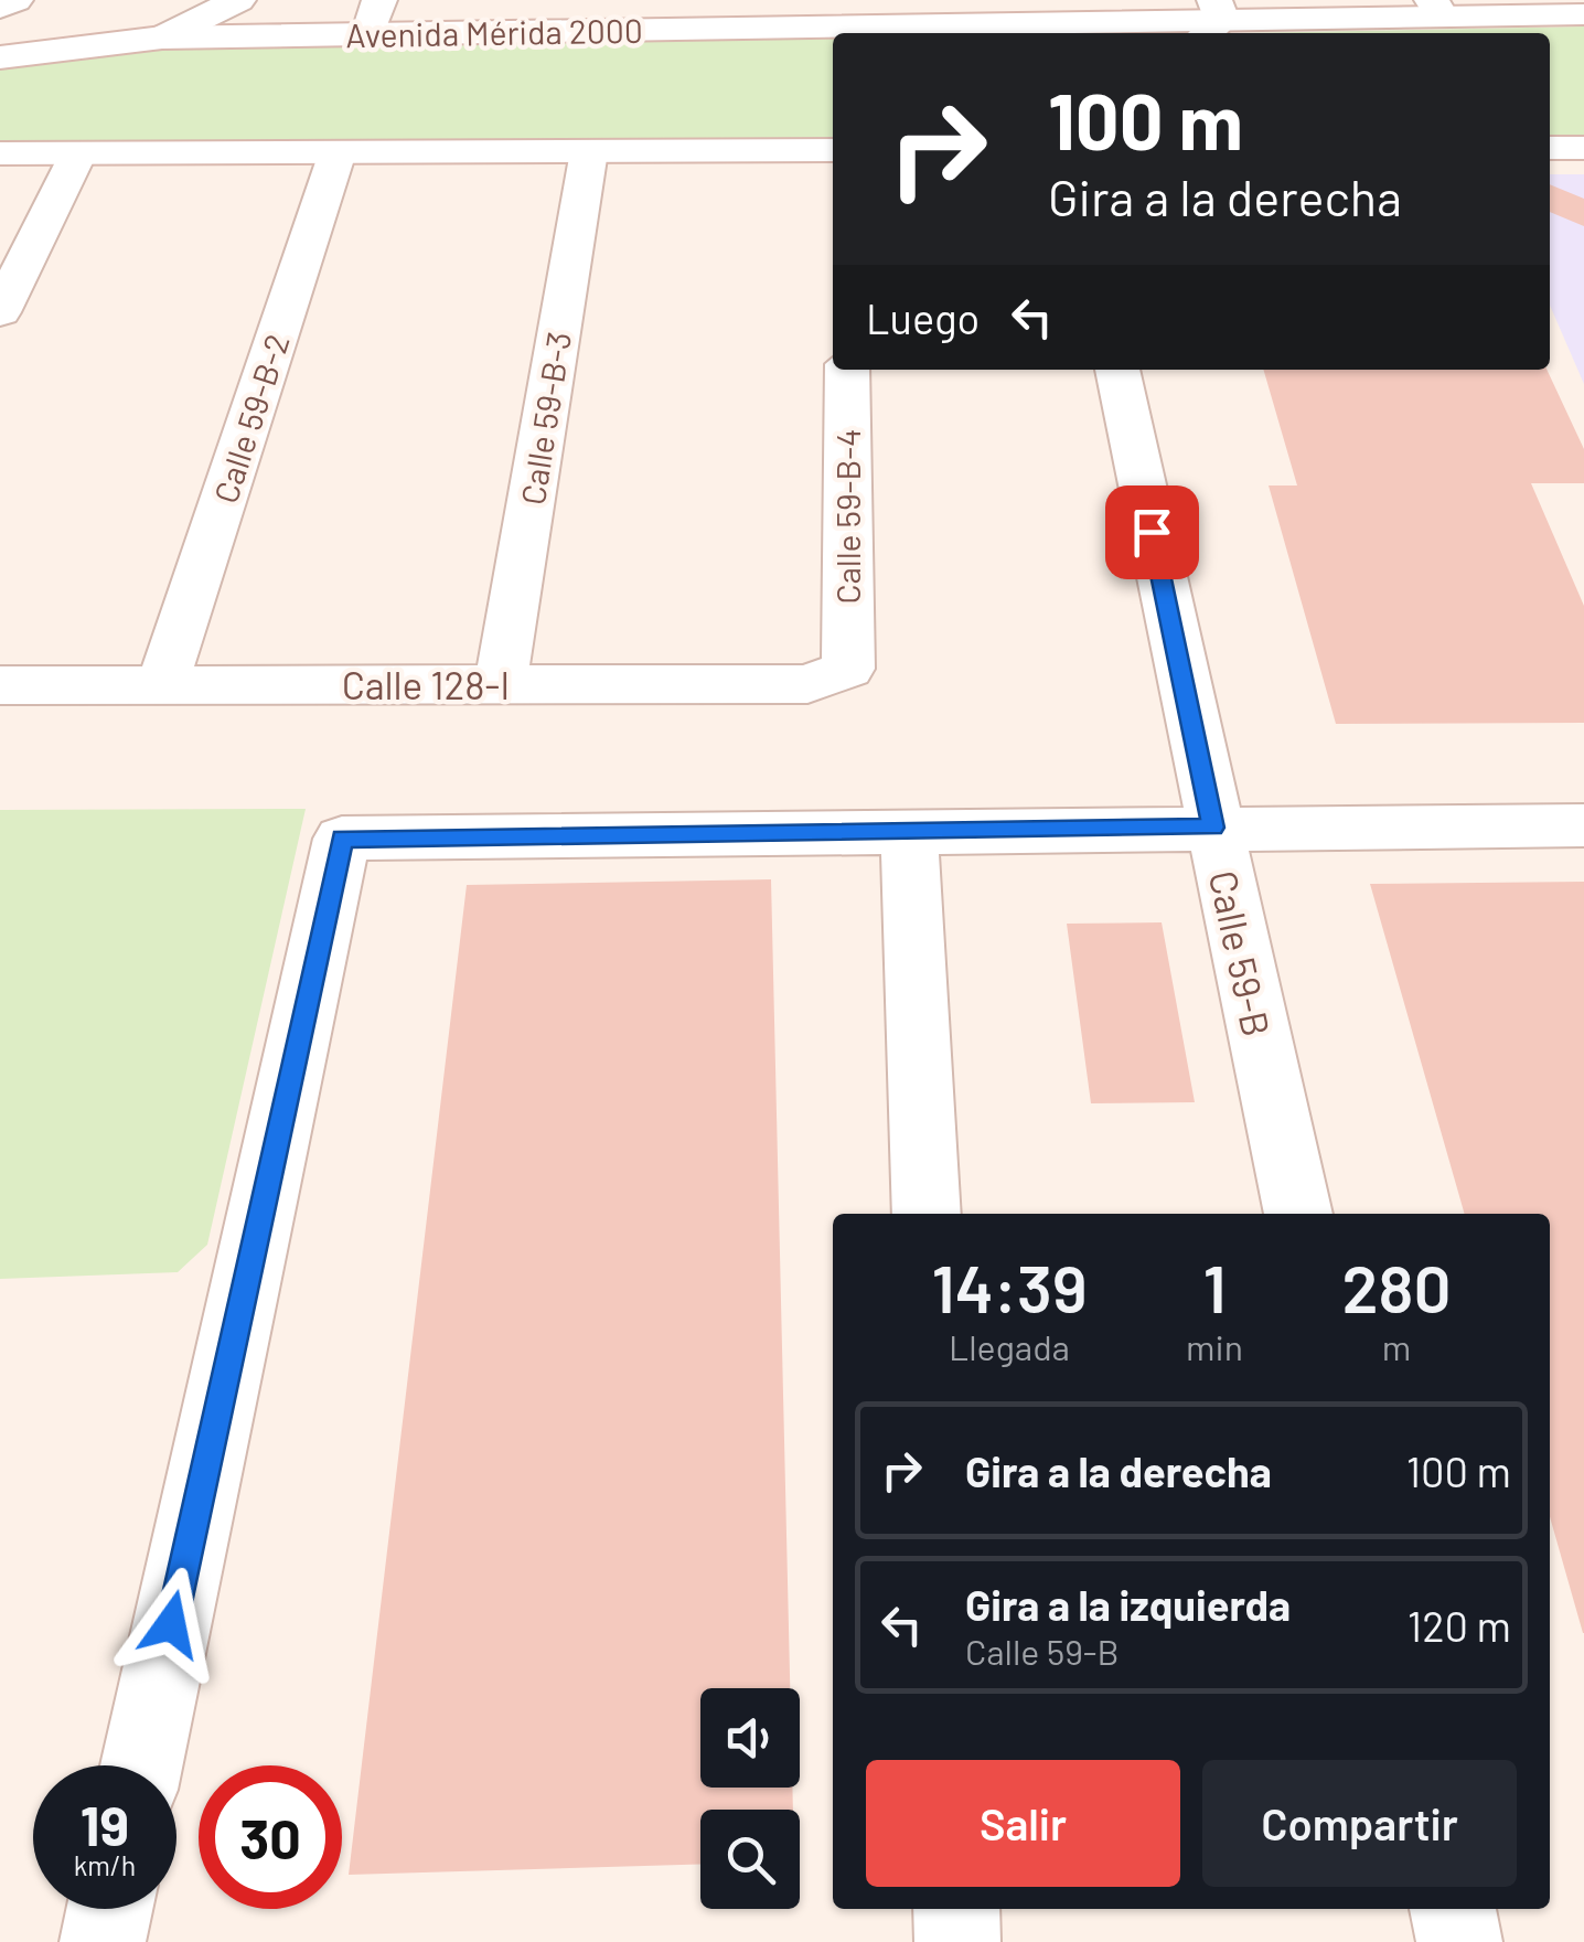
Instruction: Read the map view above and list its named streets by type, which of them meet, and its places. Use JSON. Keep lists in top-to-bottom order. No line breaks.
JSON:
{"streets":{"street":["Avenida Mérida 2000","Calle 59-B-2","Calle 59-B-3","Calle 59-B-4","Calle 128-I","Calle 59-B"]},"crossings":[["Calle 59-B-2","Calle 128-I"],["Calle 59-B-3","Calle 128-I"],["Calle 59-B-4","Calle 128-I"]],"page":{"turn":["100 m","Gira a la derecha"],"then":"Luego","eta":["14:39","Llegada","1","min","280","m"],"list":[{"name":"Gira a la derecha","value":"100 m"},{"name":"Gira a la izquierda","note":"Calle 59-B","value":"120 m"}],"buttons":["Salir","Compartir"],"speed":"19 km/h","limit":"30"}}
